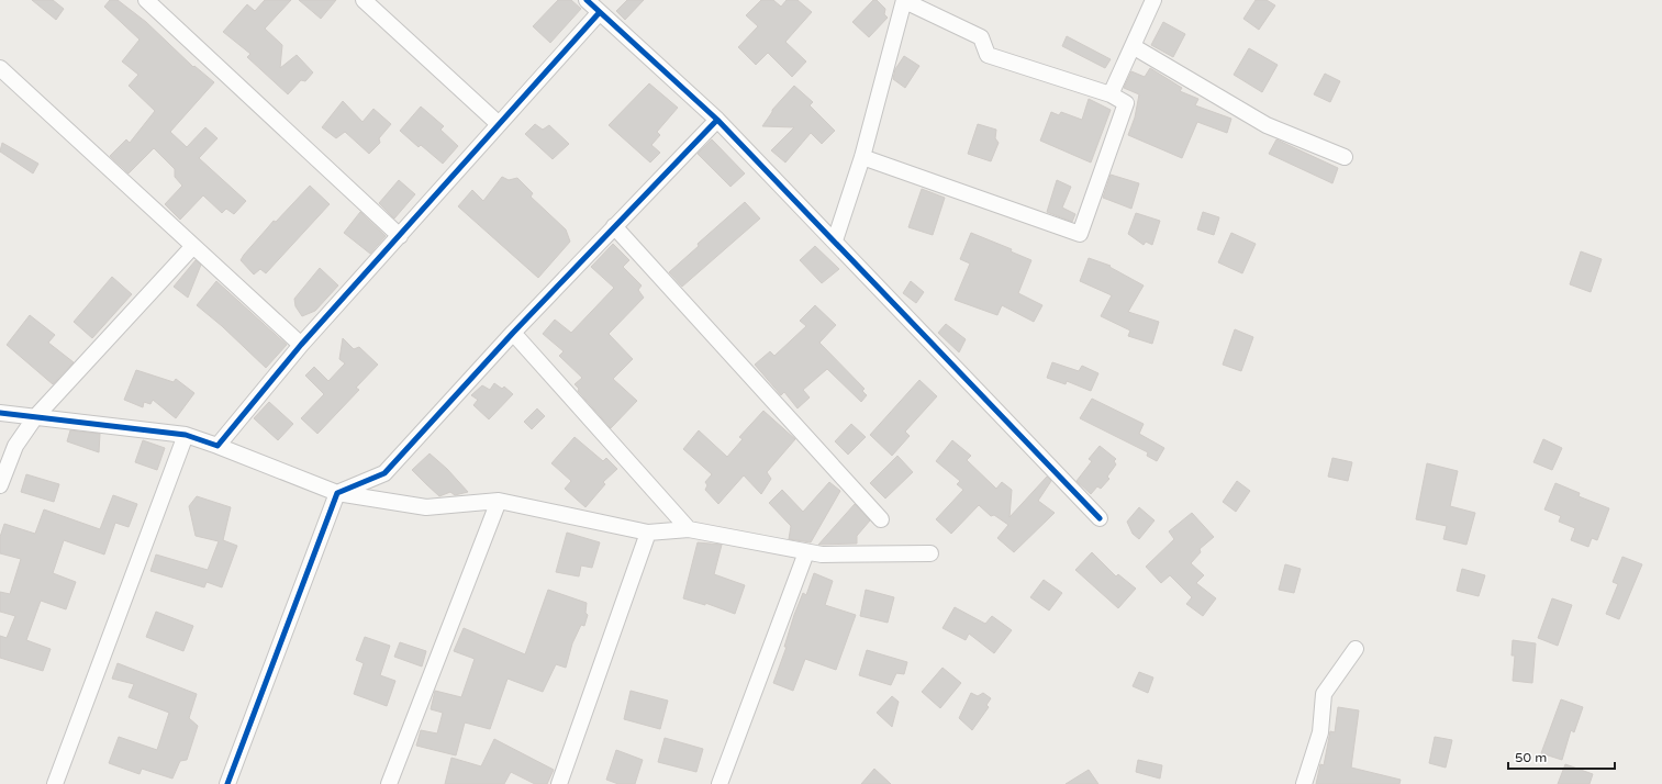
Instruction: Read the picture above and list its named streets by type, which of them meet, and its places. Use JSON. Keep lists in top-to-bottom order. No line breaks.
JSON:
{"scale_bar":"50 m"}
